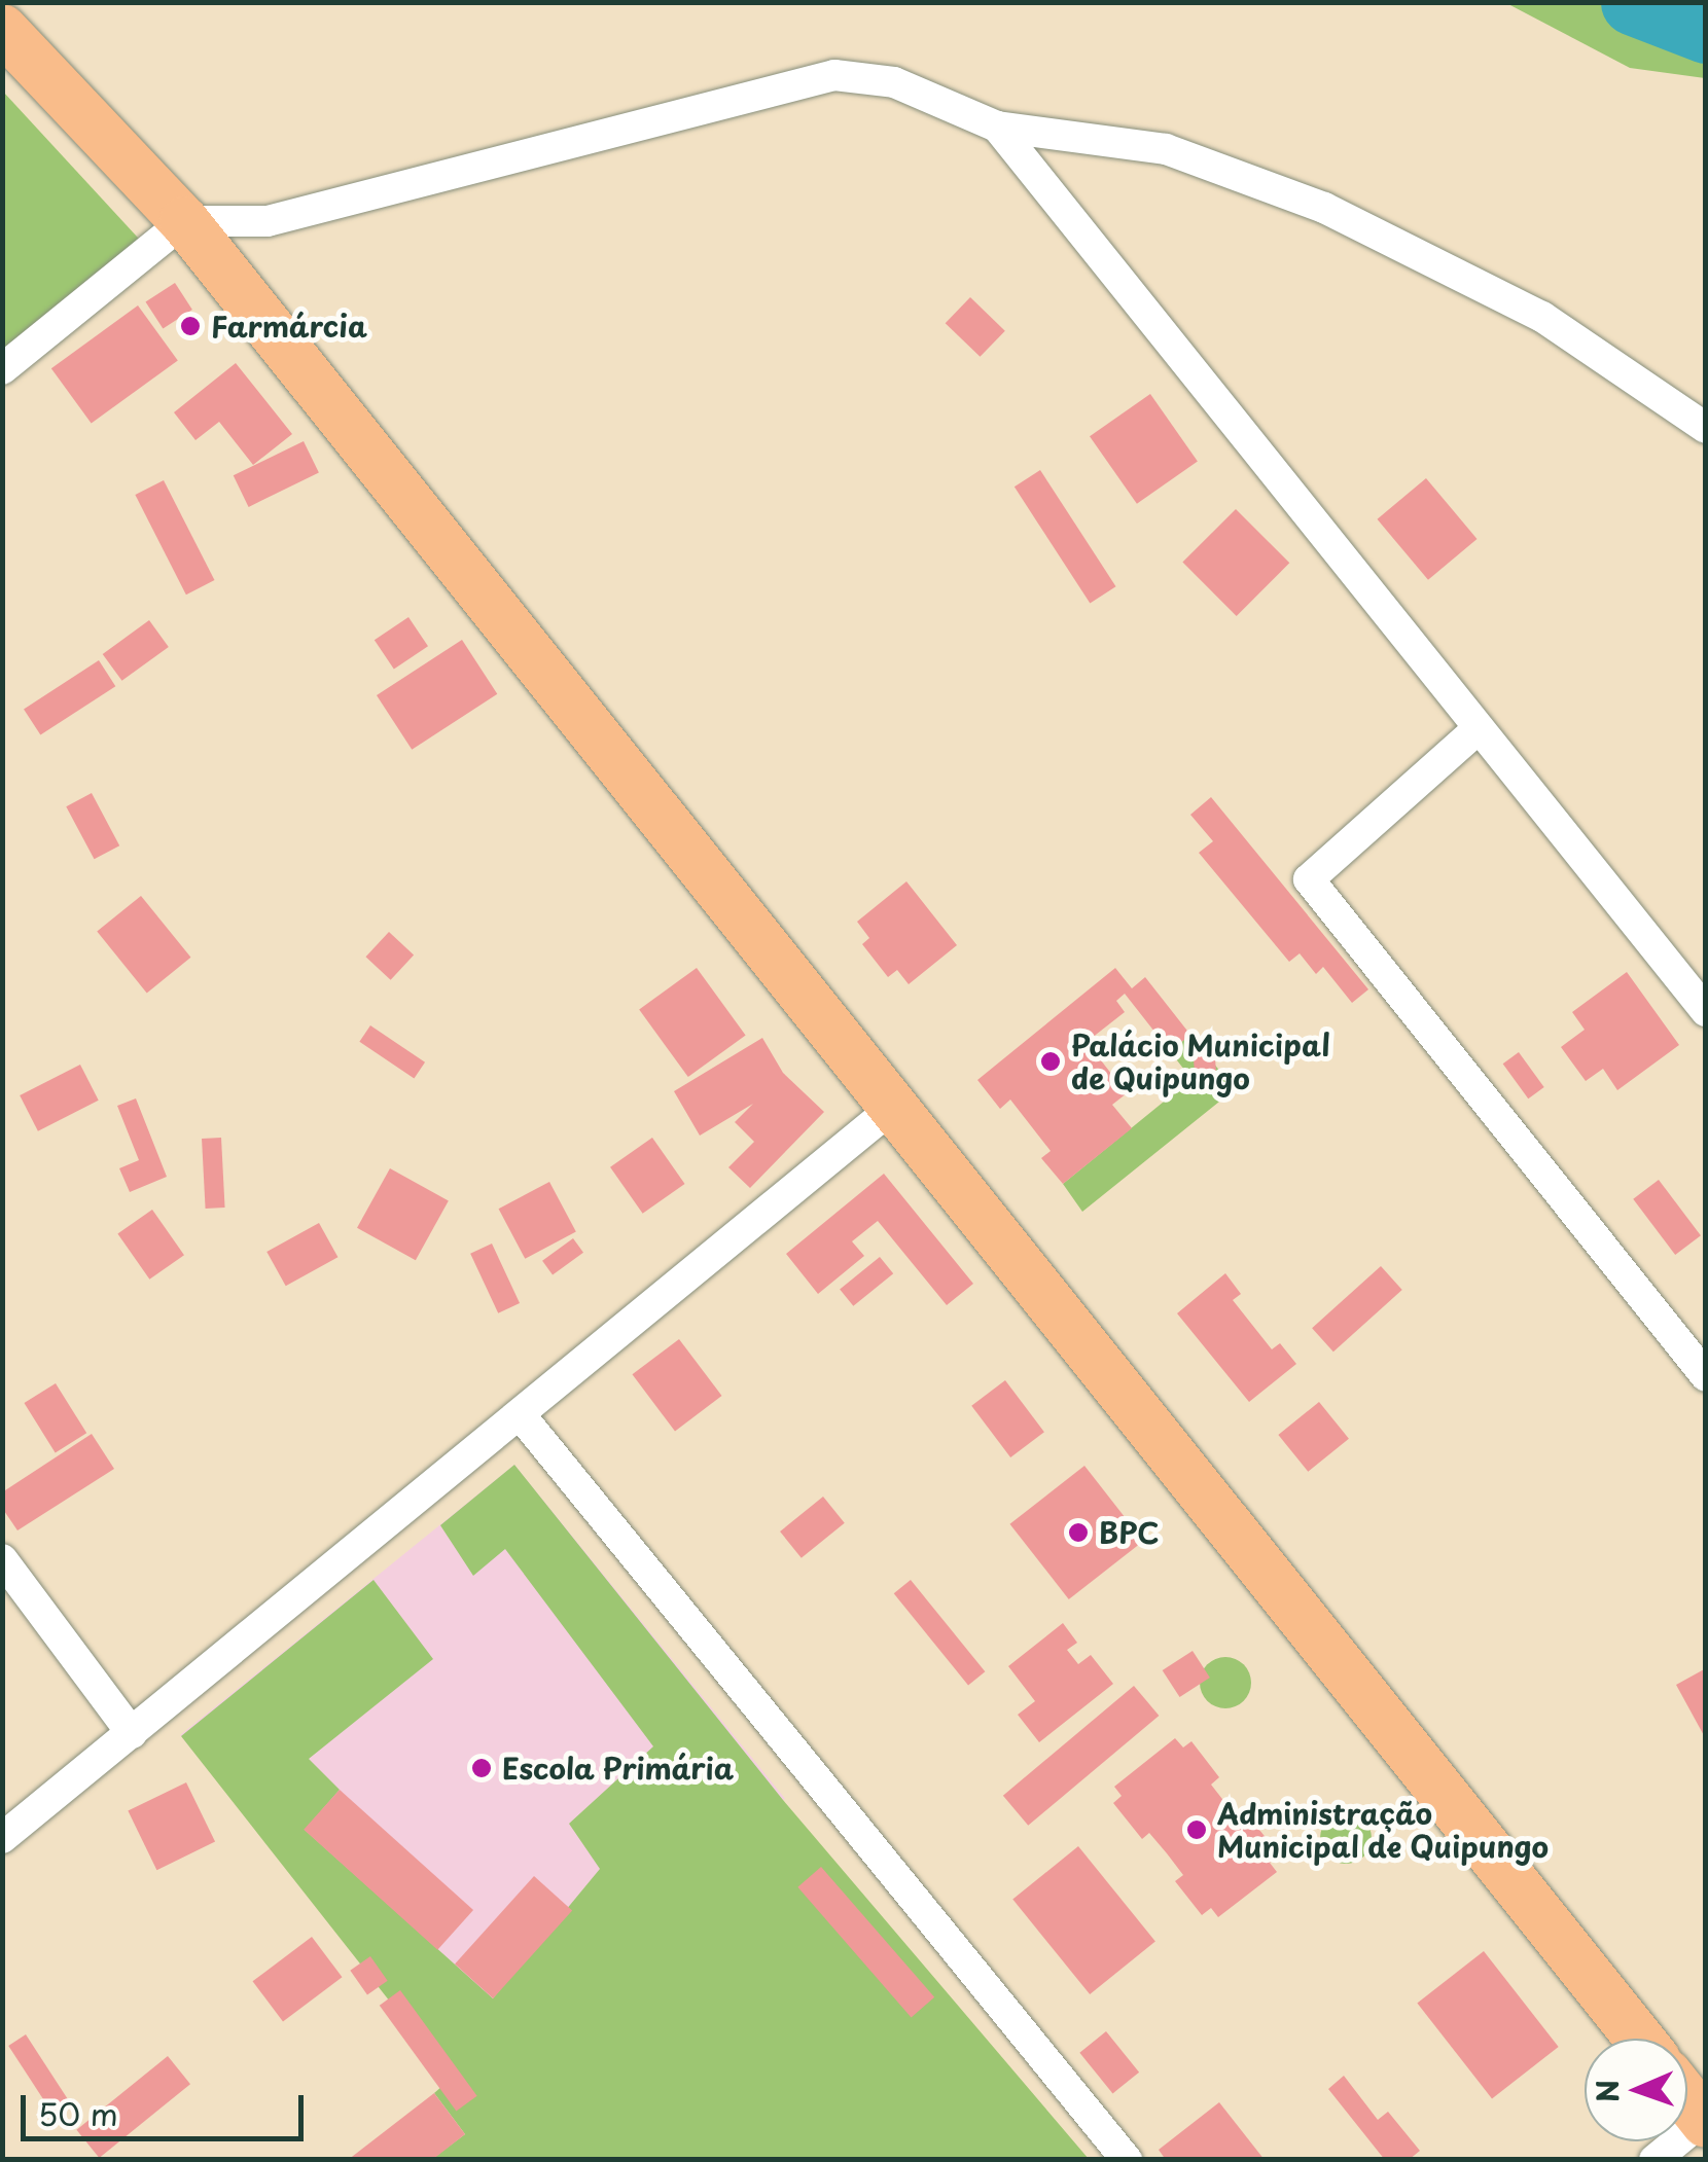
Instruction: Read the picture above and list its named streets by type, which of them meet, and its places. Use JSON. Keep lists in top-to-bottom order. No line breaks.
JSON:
{"places":["Farmárcia","Palácio Municipal de Quipungo","BPC","Escola Primária","Administração Municipal de Quipungo"],"scale_bar":"50 m","north":"left"}
